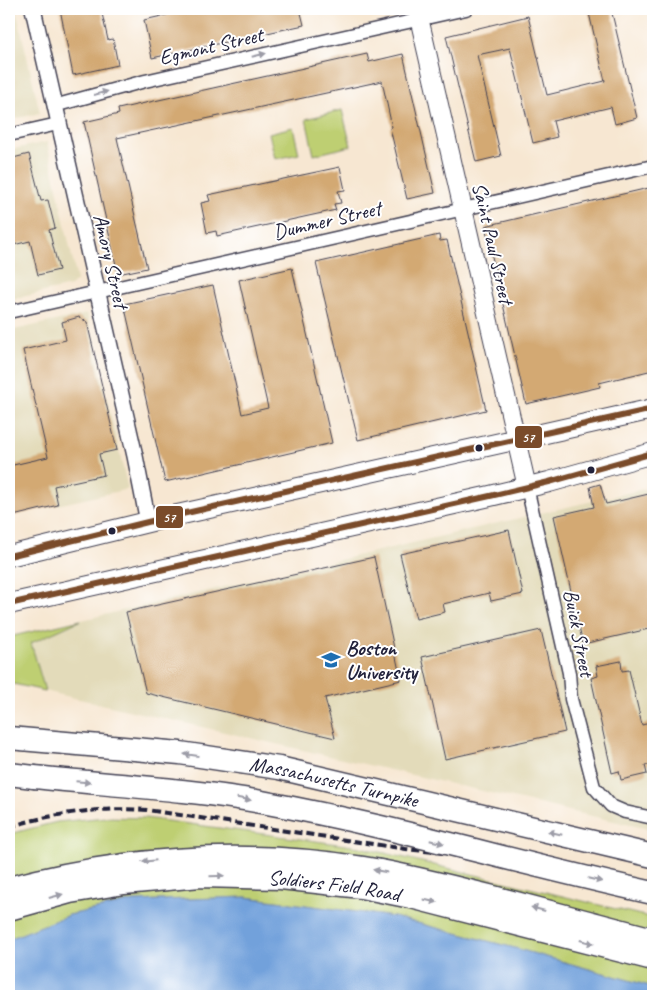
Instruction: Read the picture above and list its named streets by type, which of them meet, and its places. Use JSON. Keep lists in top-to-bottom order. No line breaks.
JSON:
{"streets":{"highway":["Massachusetts Turnpike","Soldiers Field Road"],"main road":["Saint Paul Street"],"street":["Egmont Street","Dummer Street","Amory Street","Buick Street"]},"crossings":[["Egmont Street","Saint Paul Street"],["Egmont Street","Amory Street"],["Dummer Street","Saint Paul Street"],["Dummer Street","Amory Street"],["Saint Paul Street","Buick Street"]],"one_way":["Egmont Street"],"places":{"school or university":["Boston University"]},"lines":["transit line 57"]}
